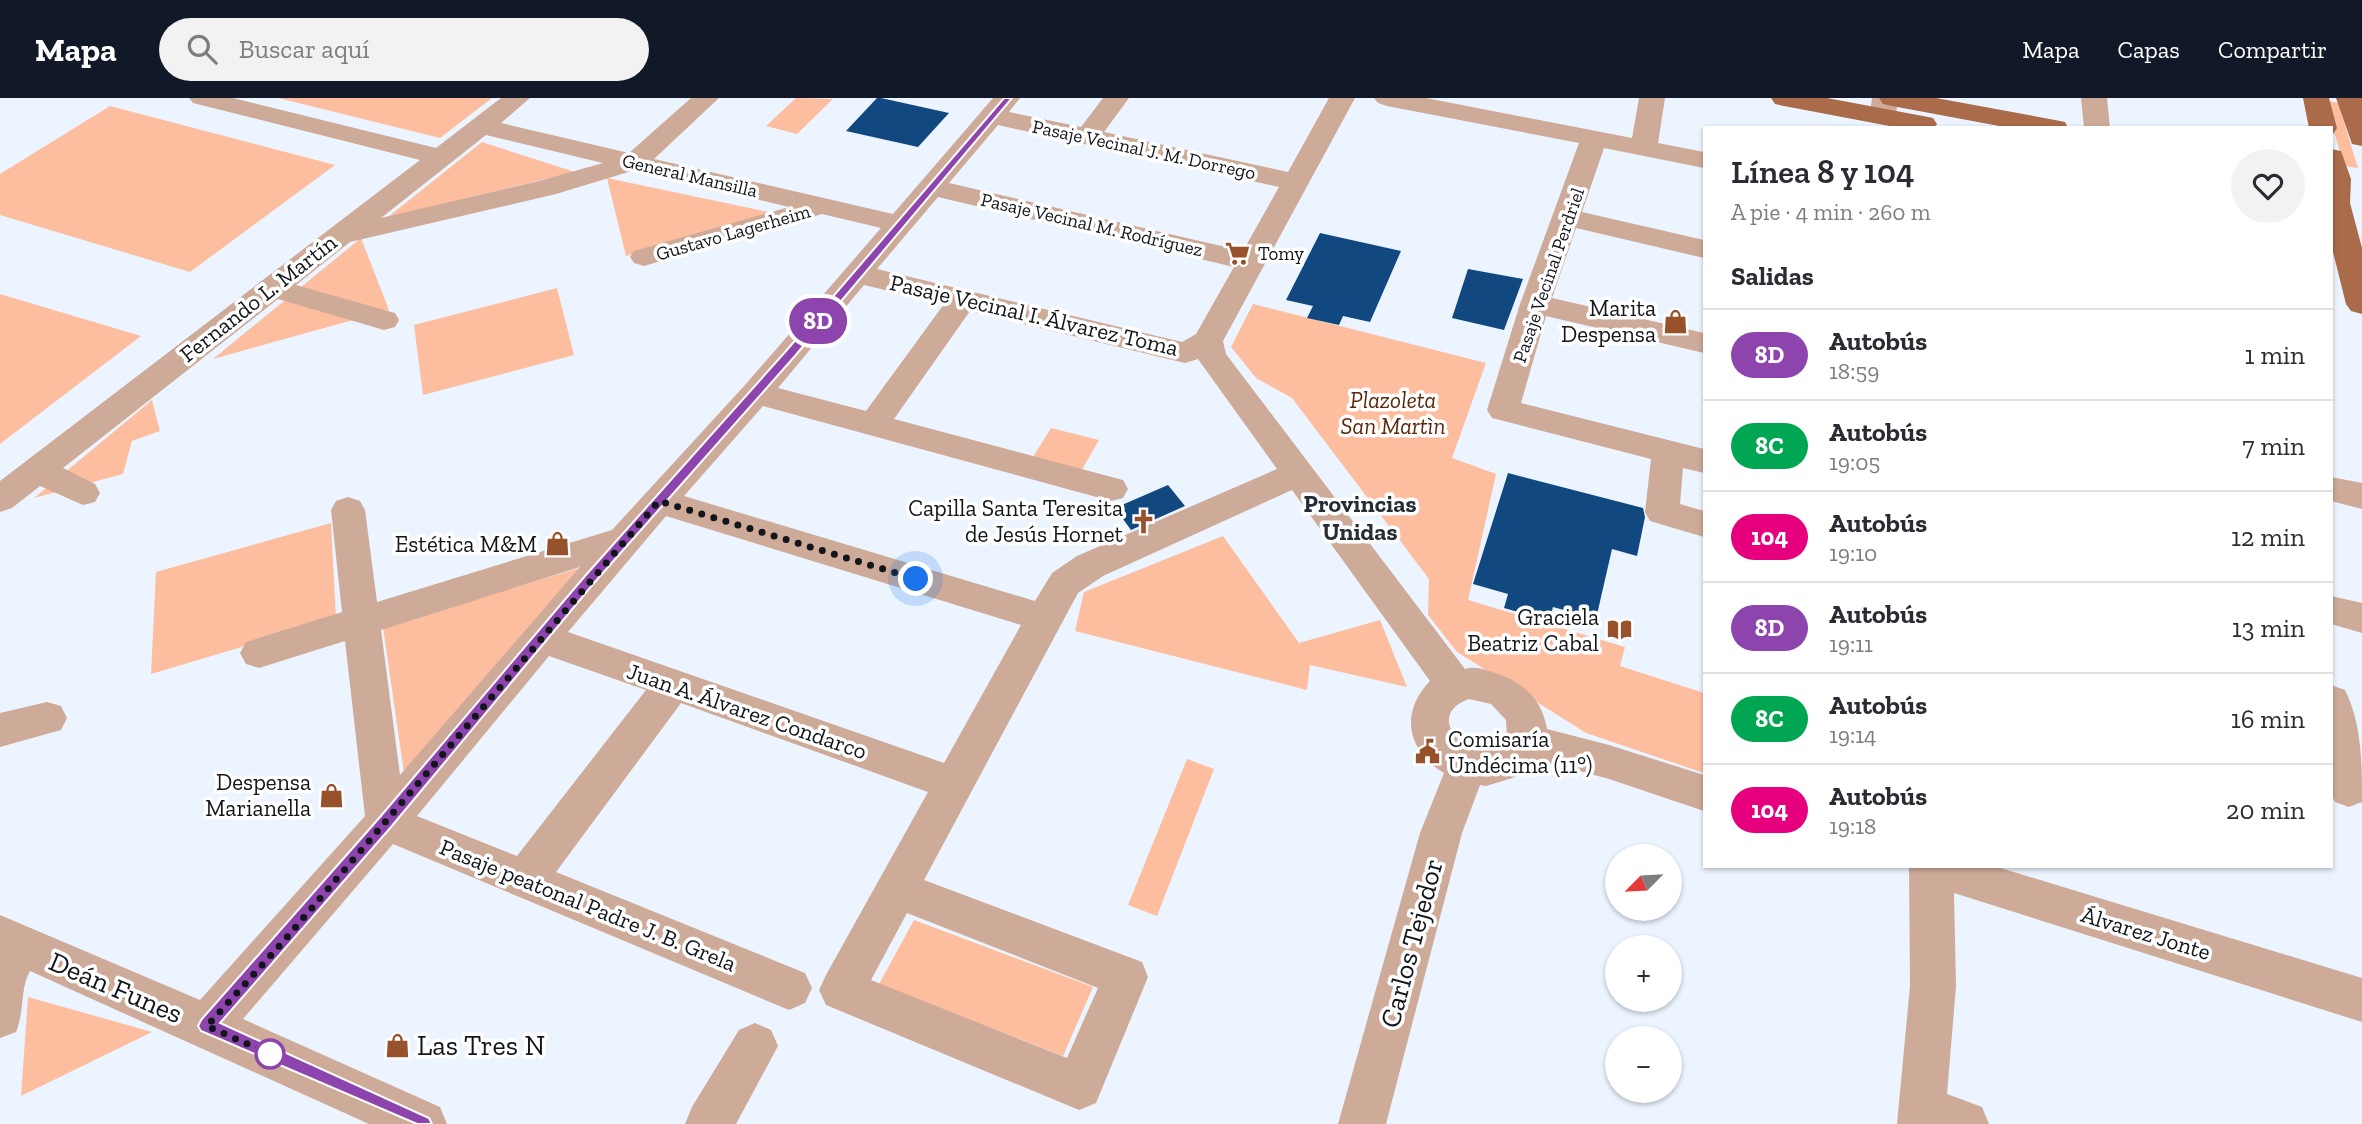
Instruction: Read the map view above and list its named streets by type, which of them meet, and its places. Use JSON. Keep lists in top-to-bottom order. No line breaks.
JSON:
{"streets":{"street":["Pasaje Vecinal J. M. Dorrego","General Mansilla","Pasaje Vecinal M. Rodríguez","Gustavo Lagerheim","Pasaje Vecinal Perdriel","Fernando L. Martín","Pasaje Vecinal I. Álvarez Toma","Juan A. Álvarez Condarco","Pasaje peatonal Padre J. B. Grela","Álvarez Jonte","Carlos Tejedor","Deán Funes"]},"crossings":[["General Mansilla","Gustavo Lagerheim"],["General Mansilla","Fernando L. Martín"]],"districts":["Provincias Unidas"],"parks":["Plazoleta San Martìn"],"places":{"supermarket":["Tomy"],"shop":["Marita Despensa","Estética M&M","Despensa Marianella","Las Tres N"],"church":["Capilla Santa Teresita de Jesús Hornet"],"library":["Graciela Beatriz Cabal"],"public building":["Comisaría Undécima (11°)"]},"lines":["bus line 8D"],"north":"bottom left","page":{"header":"Mapa","search":"Buscar aquí","nav":["Mapa","Capas","Compartir"],"on_map":"8D","heading":[["Línea 8 y 104","A pie · 4 min · 260 m"],"Salidas"],"list":[{"mark":"8D","name":"Autobús","note":"18:59","value":"1 min"},{"mark":"8C","name":"Autobús","note":"19:05","value":"7 min"},{"mark":"104","name":"Autobús","note":"19:10","value":"12 min"},{"mark":"8D","name":"Autobús","note":"19:11","value":"13 min"},{"mark":"8C","name":"Autobús","note":"19:14","value":"16 min"},{"mark":"104","name":"Autobús","note":"19:18","value":"20 min"}],"map_buttons":["+","−"]}}
